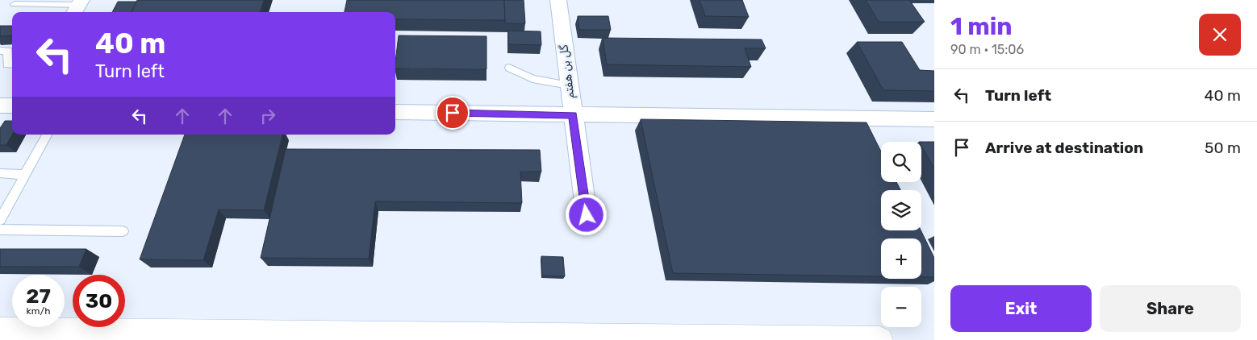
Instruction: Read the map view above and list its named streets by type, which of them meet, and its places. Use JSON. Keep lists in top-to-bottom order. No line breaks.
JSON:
{"streets":{"street":["گل بن هفتم"]},"page":{"heading":["1 min","90 m · 15:06"],"turn":["40 m","Turn left"],"list":[{"name":"Turn left","value":"40 m"},{"name":"Arrive at destination","value":"50 m"}],"map_buttons":["+","−"],"speed":"27 km/h","limit":"30","buttons":["Exit","Share"]}}
